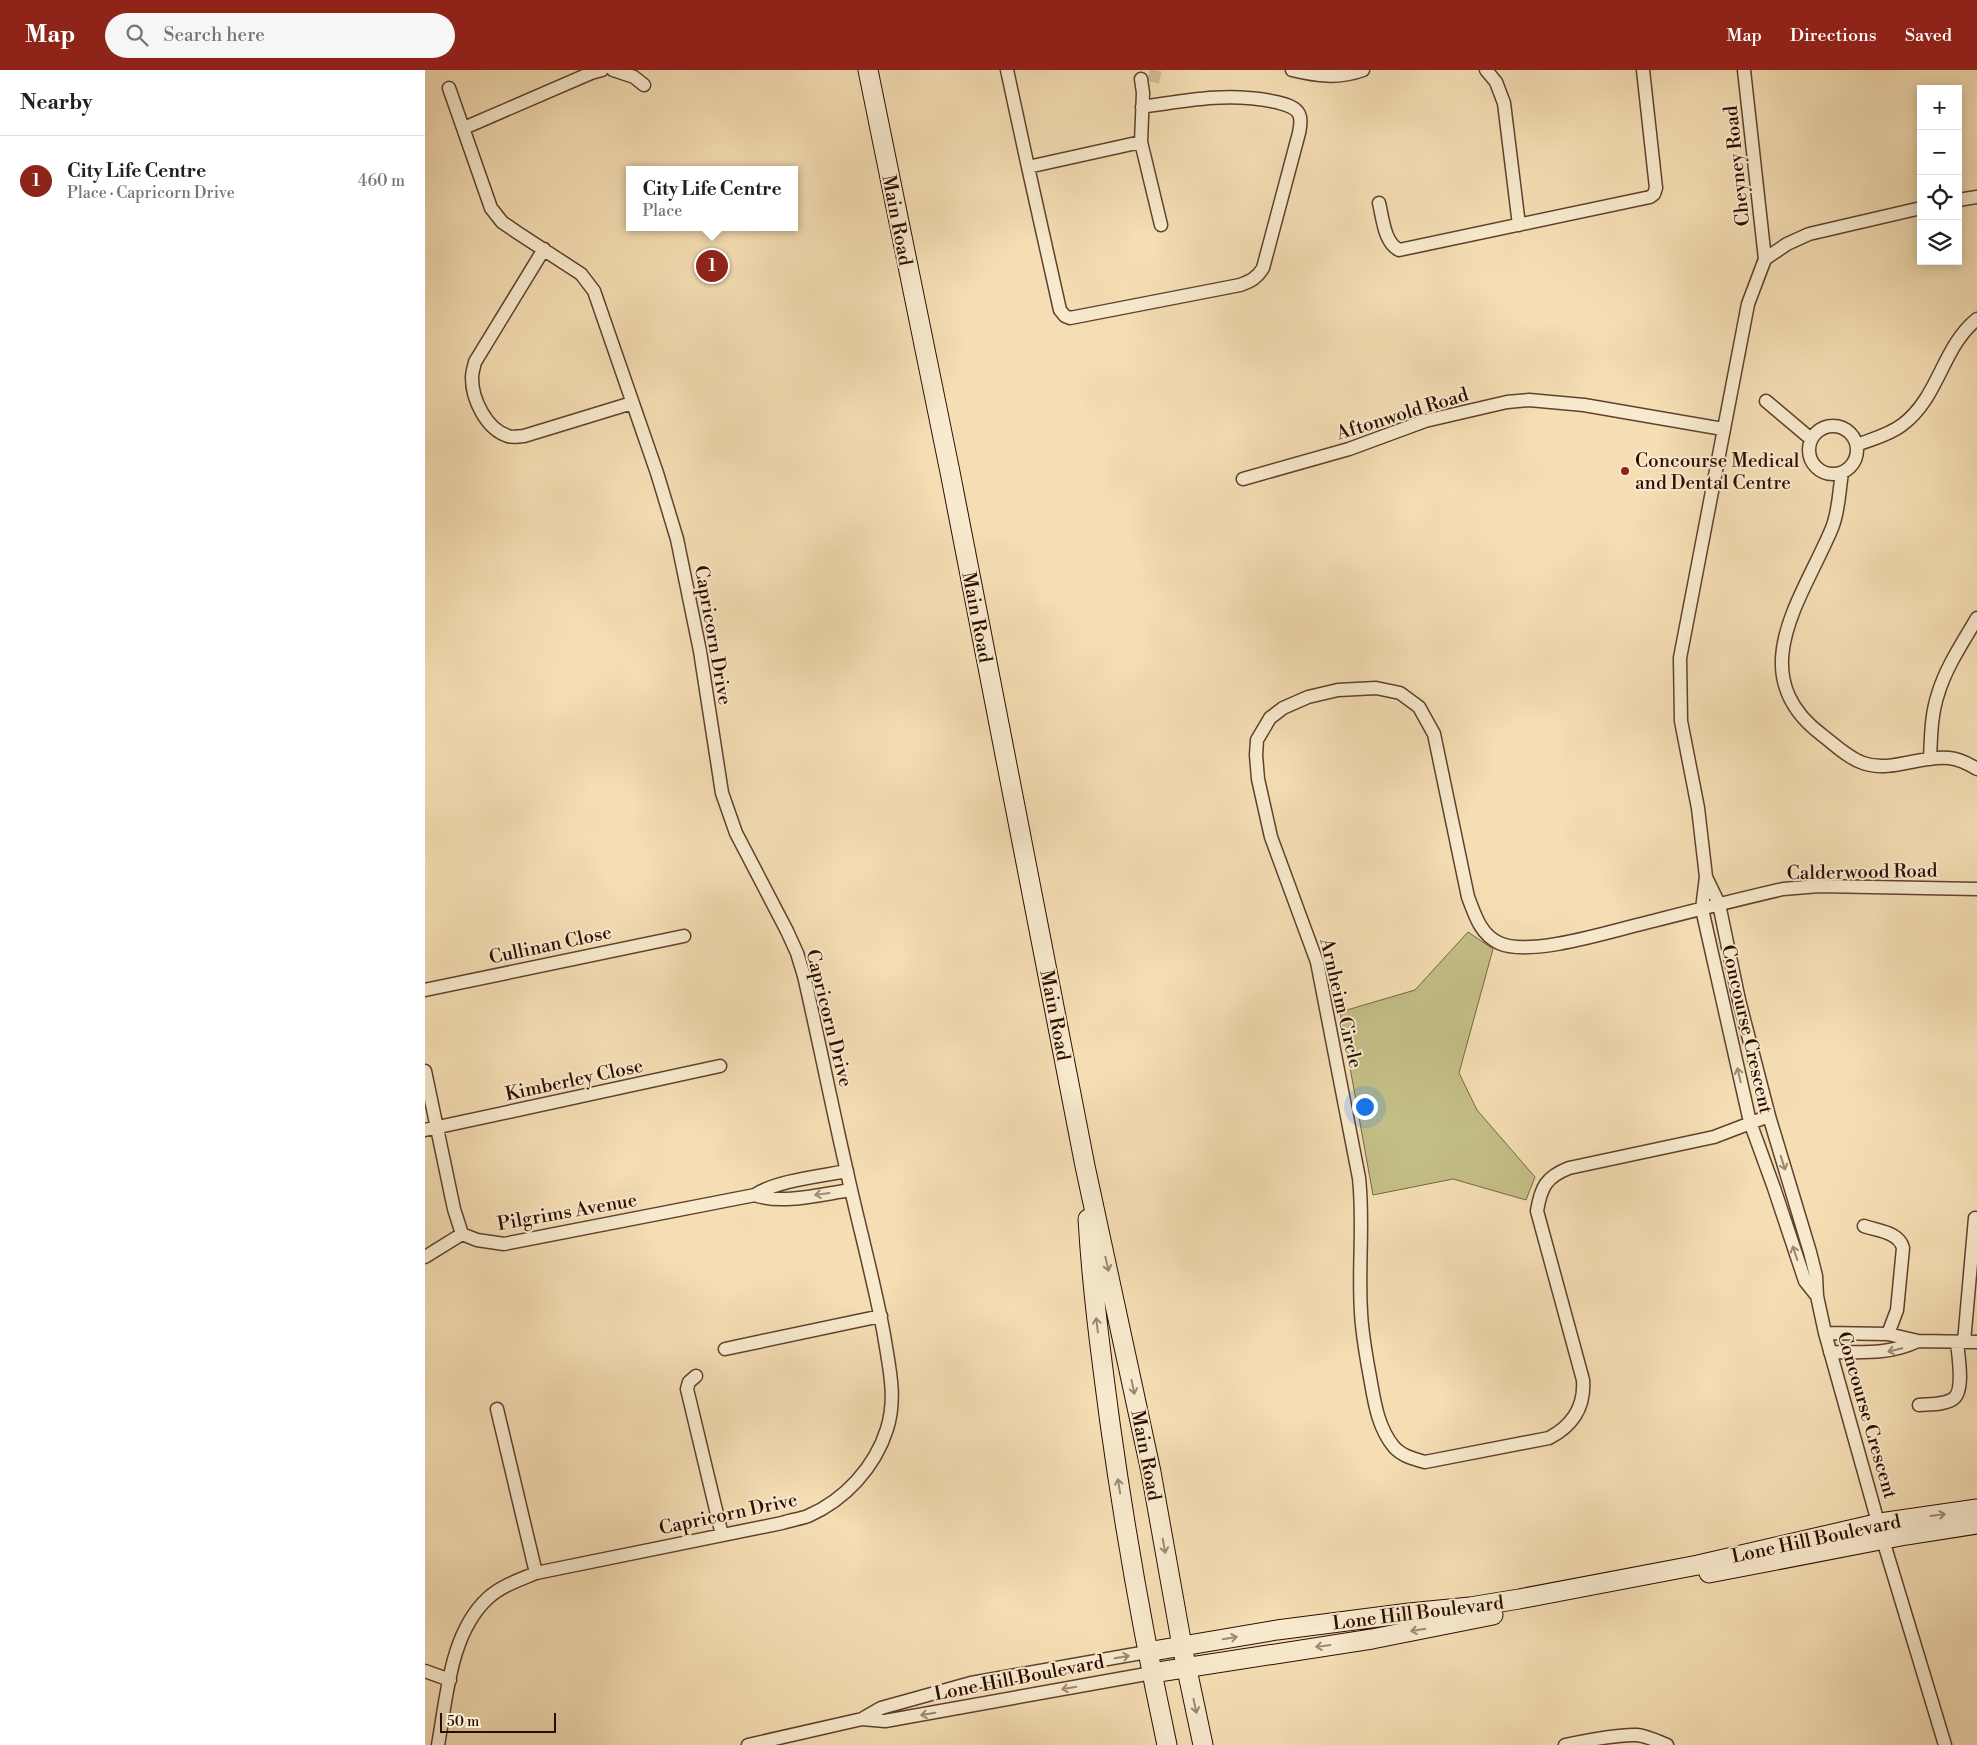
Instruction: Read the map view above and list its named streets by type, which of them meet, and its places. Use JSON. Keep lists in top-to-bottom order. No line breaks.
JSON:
{"streets":{"main road":["Main Road","Lone Hill Boulevard"],"street":["Cheyney Road","Aftonwold Road","Capricorn Drive","Calderwood Road","Cullinan Close","Arnheim Circle","Concourse Crescent","Kimberley Close","Pilgrims Avenue"]},"crossings":[["Cheyney Road","Concourse Crescent"],["Main Road","Lone Hill Boulevard"],["Aftonwold Road","Concourse Crescent"],["Capricorn Drive","Pilgrims Avenue"],["Calderwood Road","Arnheim Circle"],["Calderwood Road","Concourse Crescent"],["Arnheim Circle","Concourse Crescent"],["Concourse Crescent","Lone Hill Boulevard"]],"places":["Concourse Medical and Dental Centre"],"scale_bar":"50 m","page":{"header":"Map","search":"Search here","nav":["Map","Directions","Saved"],"heading":"Nearby","map_buttons":["+","−"],"list":[{"mark":"1","name":"City Life Centre","note":"Place · Capricorn Drive","value":"460 m"}],"popup":["City Life Centre","Place"],"pins":"1","scale":"50 m"}}
